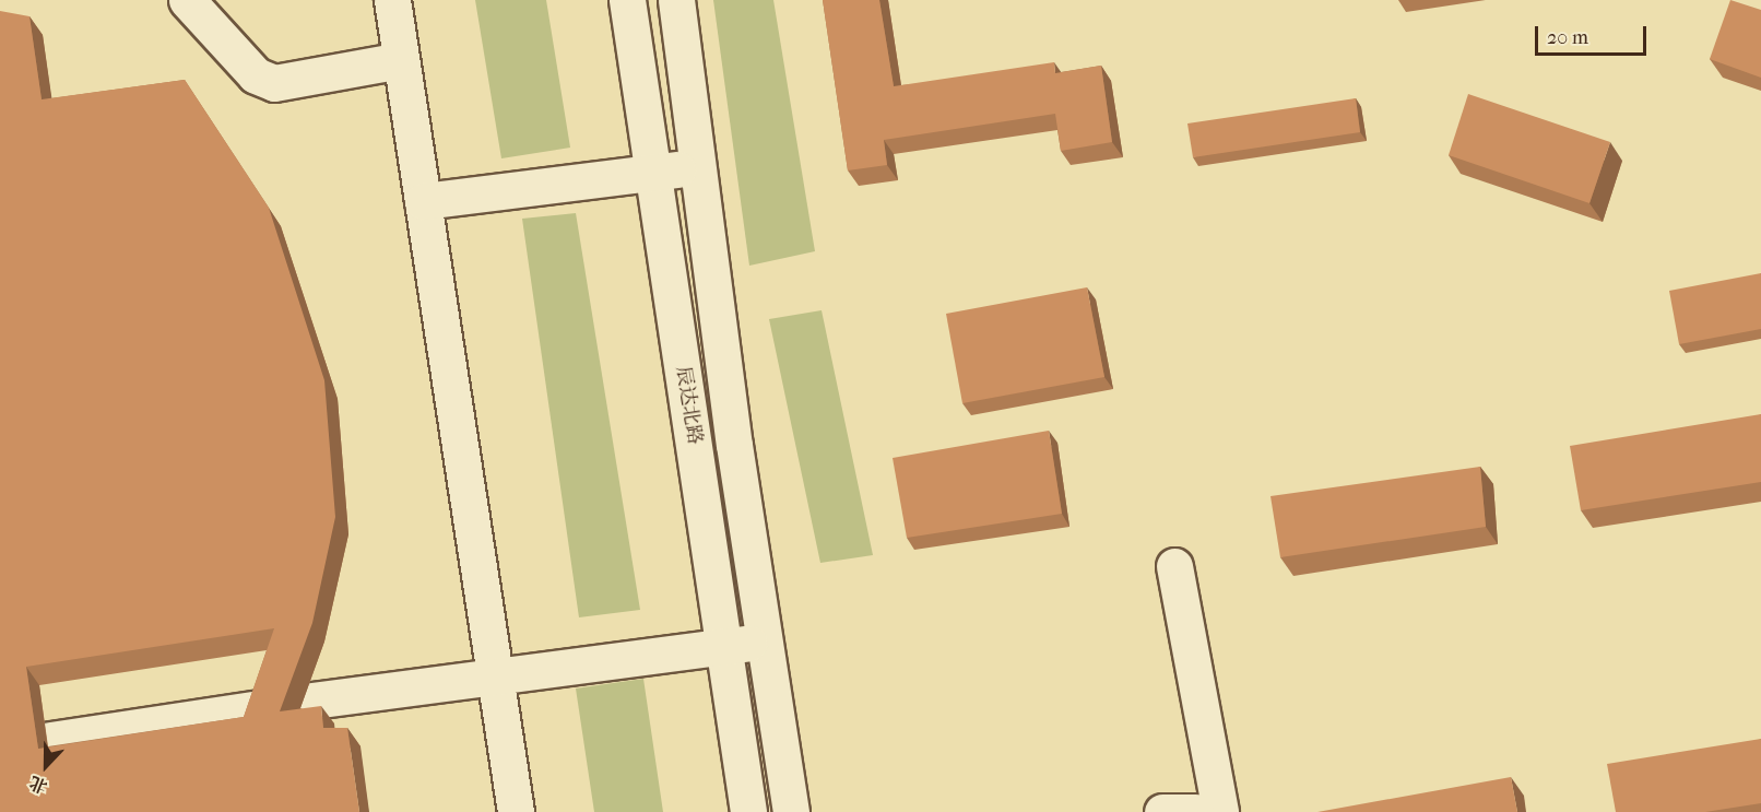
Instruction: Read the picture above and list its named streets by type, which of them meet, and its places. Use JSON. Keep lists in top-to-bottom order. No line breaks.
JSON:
{"streets":{"street":["辰达北路"]},"scale_bar":"20 m","north":"bottom"}
